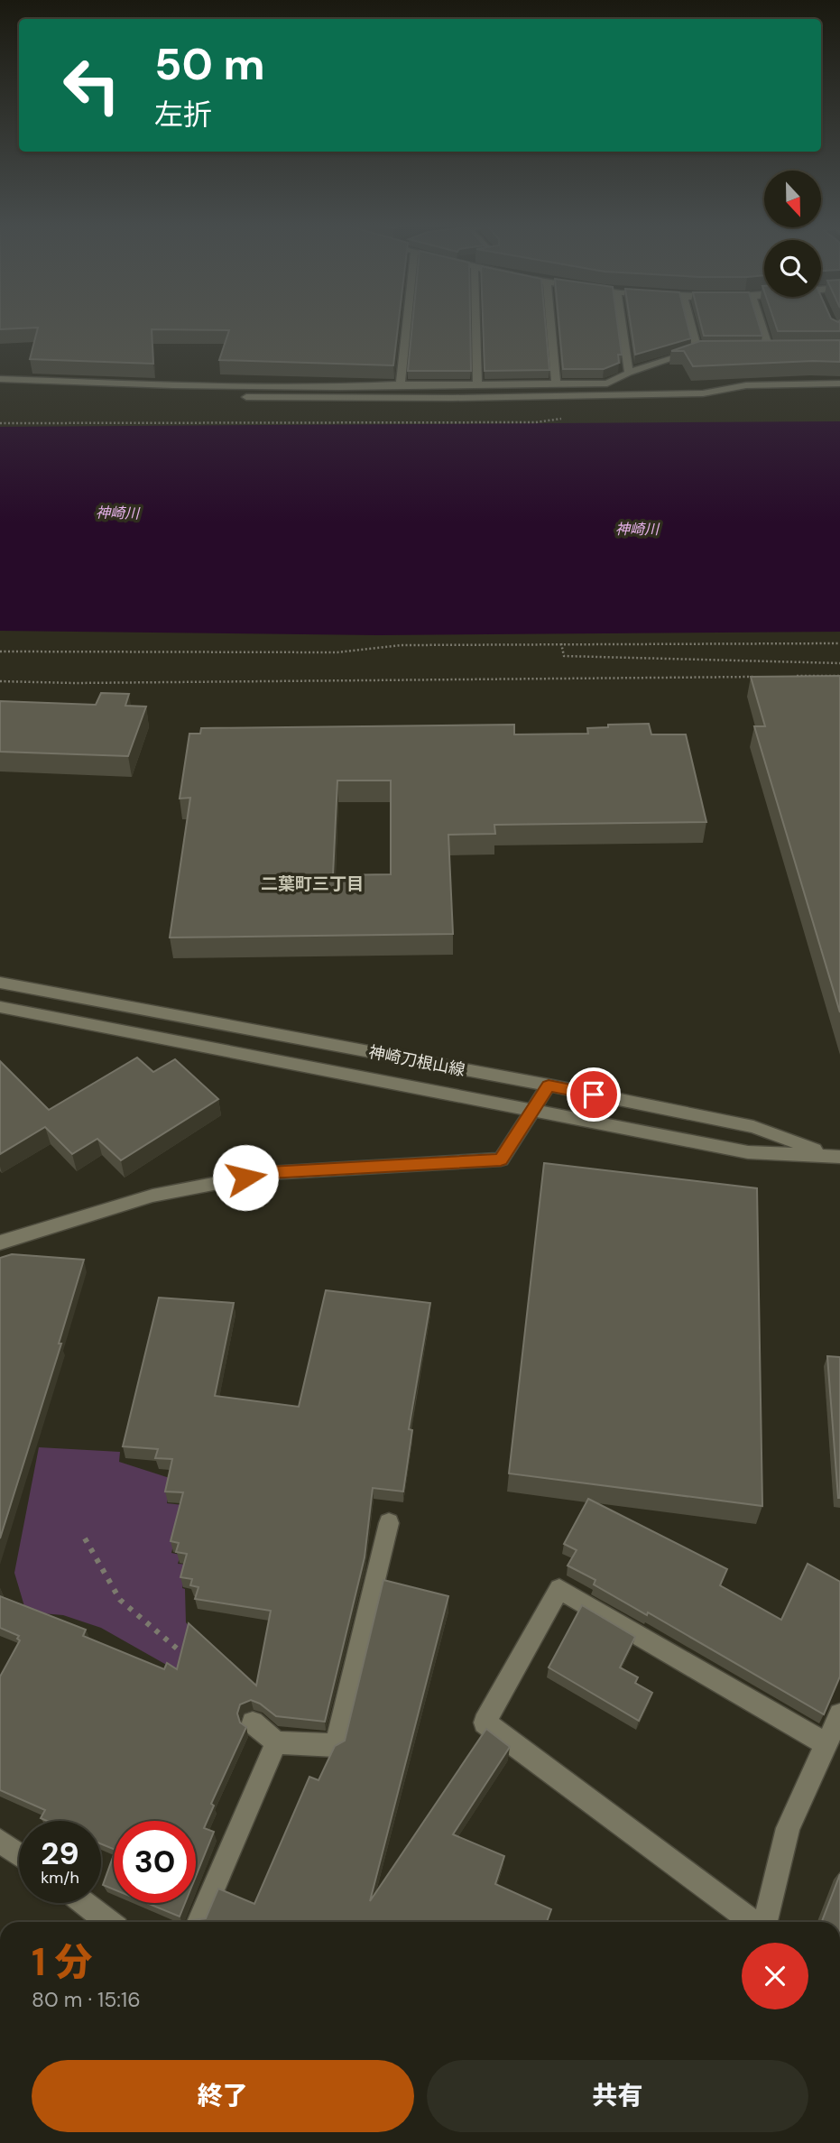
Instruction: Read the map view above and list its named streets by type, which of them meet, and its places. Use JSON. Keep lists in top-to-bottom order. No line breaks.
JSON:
{"streets":{"street":["神崎刀根山線"]},"districts":["二葉町三丁目"],"water":["神崎川"],"north":"bottom","page":{"turn":["50 m","左折"],"speed":"29 km/h","limit":"30","heading":["1 分","80 m · 15:16"],"buttons":["終了","共有"]}}
